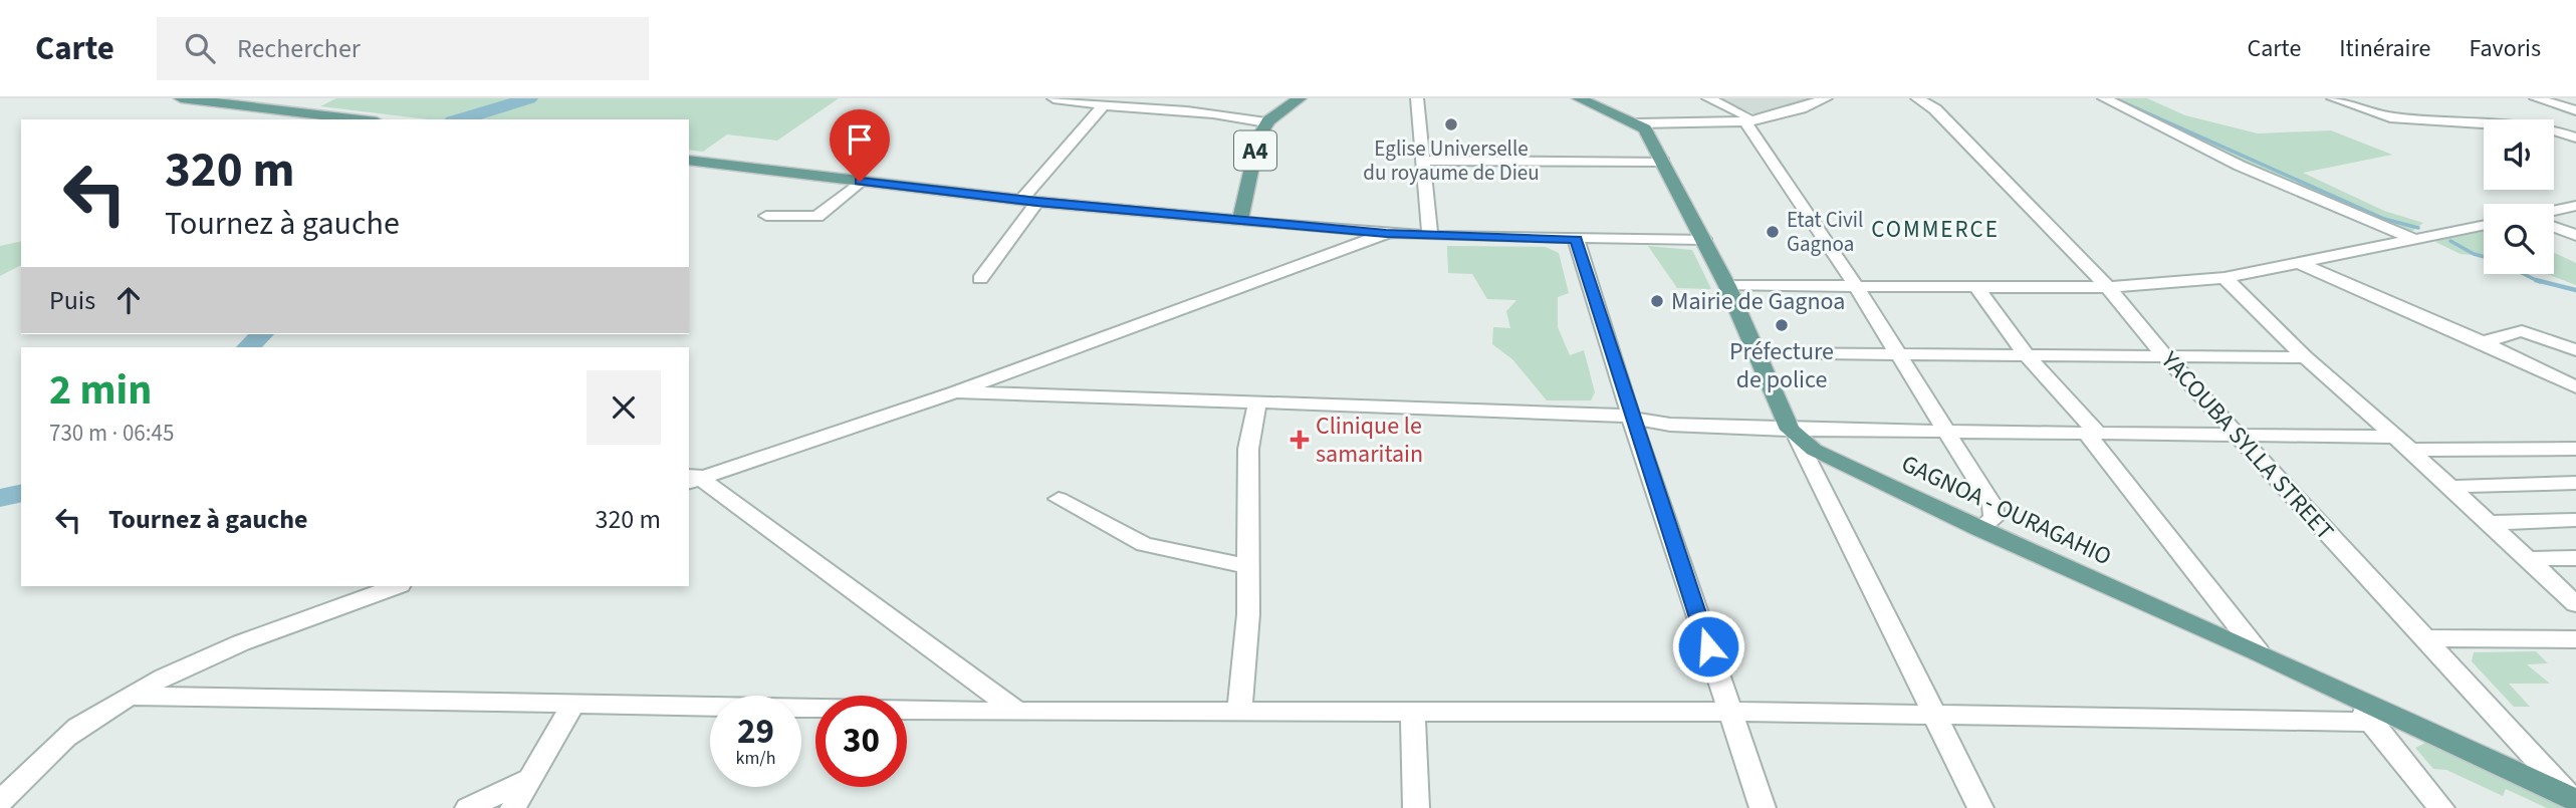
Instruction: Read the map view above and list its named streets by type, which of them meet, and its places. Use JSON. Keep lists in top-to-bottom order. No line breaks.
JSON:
{"streets":{"main road":["A4","GAGNOA - OURAGAHIO"],"street":["YACOUBA SYLLA STREET"]},"crossings":[["YACOUBA SYLLA STREET","GAGNOA - OURAGAHIO"]],"districts":["COMMERCE"],"places":{"other":["Eglise Universelle du royaume de Dieu","Etat Civil Gagnoa","Mairie de Gagnoa","Préfecture de police"],"health":["Clinique le samaritain"]},"page":{"header":"Carte","search":"Rechercher","nav":["Carte","Itinéraire","Favoris"],"turn":["320 m","Tournez à gauche"],"then":"Puis","heading":["2 min","730 m · 06:45"],"list":[{"name":"Tournez à gauche","value":"320 m"}],"speed":"29 km/h","limit":"30"}}
